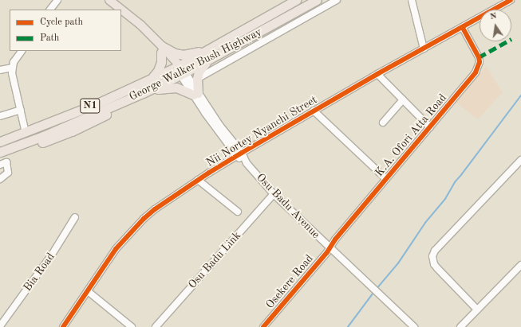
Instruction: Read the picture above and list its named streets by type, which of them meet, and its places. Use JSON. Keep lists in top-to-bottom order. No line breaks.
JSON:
{"streets":{"highway":["George Walker Bush Highway","N1"],"street":["Nii Nortey Nyanchi Street","K.A. Ofori Atta Road","Osu Badu Avenue","Osu Badu Link","Bia Road","Osekere Road"]},"crossings":[["George Walker Bush Highway","Osu Badu Avenue"],["Nii Nortey Nyanchi Street","K.A. Ofori Atta Road"],["Nii Nortey Nyanchi Street","Osu Badu Avenue"],["K.A. Ofori Atta Road","Osu Badu Avenue"],["K.A. Ofori Atta Road","Osekere Road"],["Osu Badu Avenue","Osu Badu Link"],["Osu Badu Avenue","Osekere Road"]],"legend":["Cycle path","Path"],"north":"top"}
